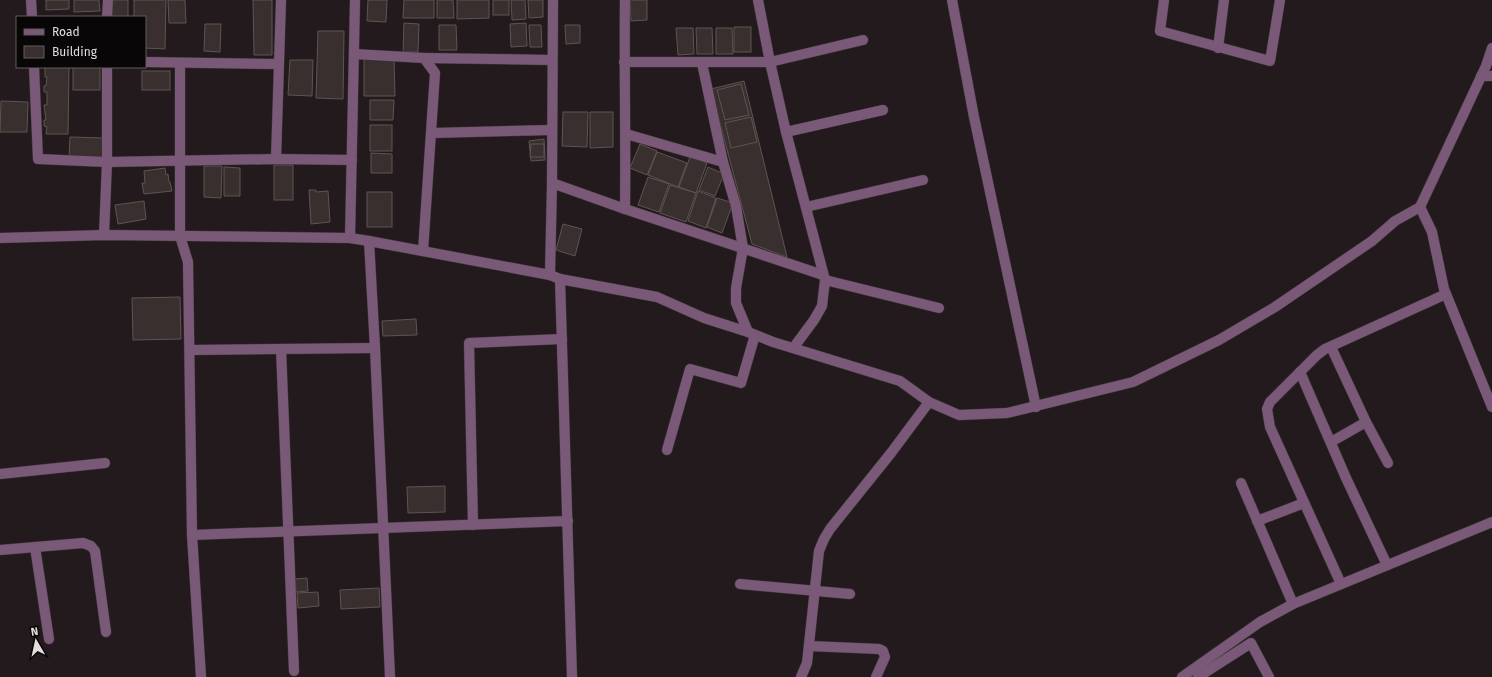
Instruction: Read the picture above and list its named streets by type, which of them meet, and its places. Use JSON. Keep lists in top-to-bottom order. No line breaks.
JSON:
{"legend":["Road","Building"],"north":"top"}
